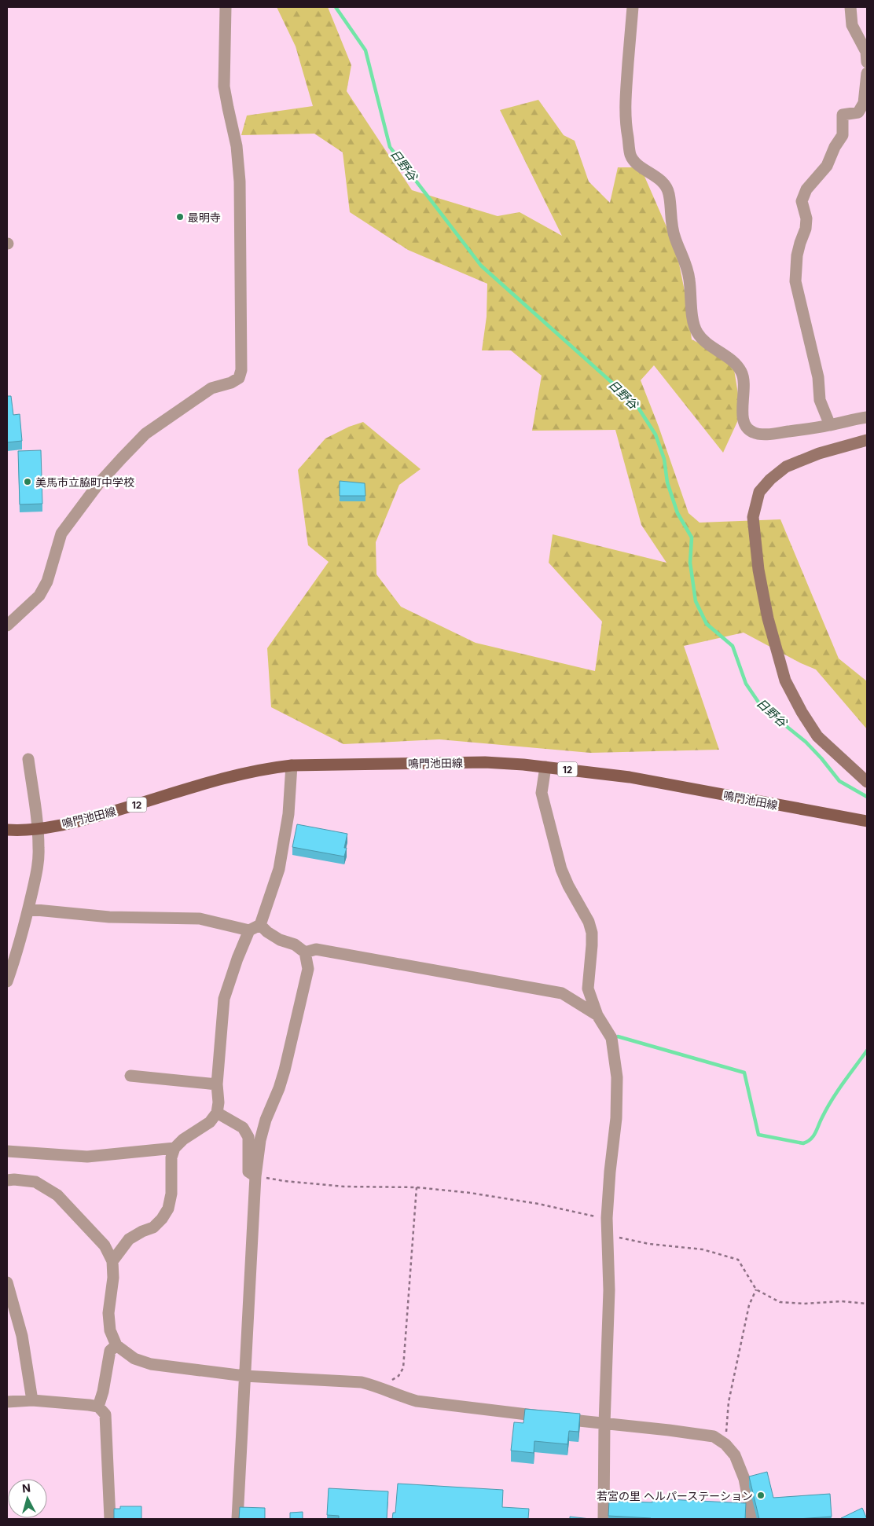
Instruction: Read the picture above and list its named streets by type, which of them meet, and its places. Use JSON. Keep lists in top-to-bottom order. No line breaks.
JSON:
{"streets":{"main road":["鳴門池田線","12"]},"water":["日野谷"],"places":["最明寺","美馬市立脇町中学校","若宮の里 ヘルパーステーション"],"north":"top"}
